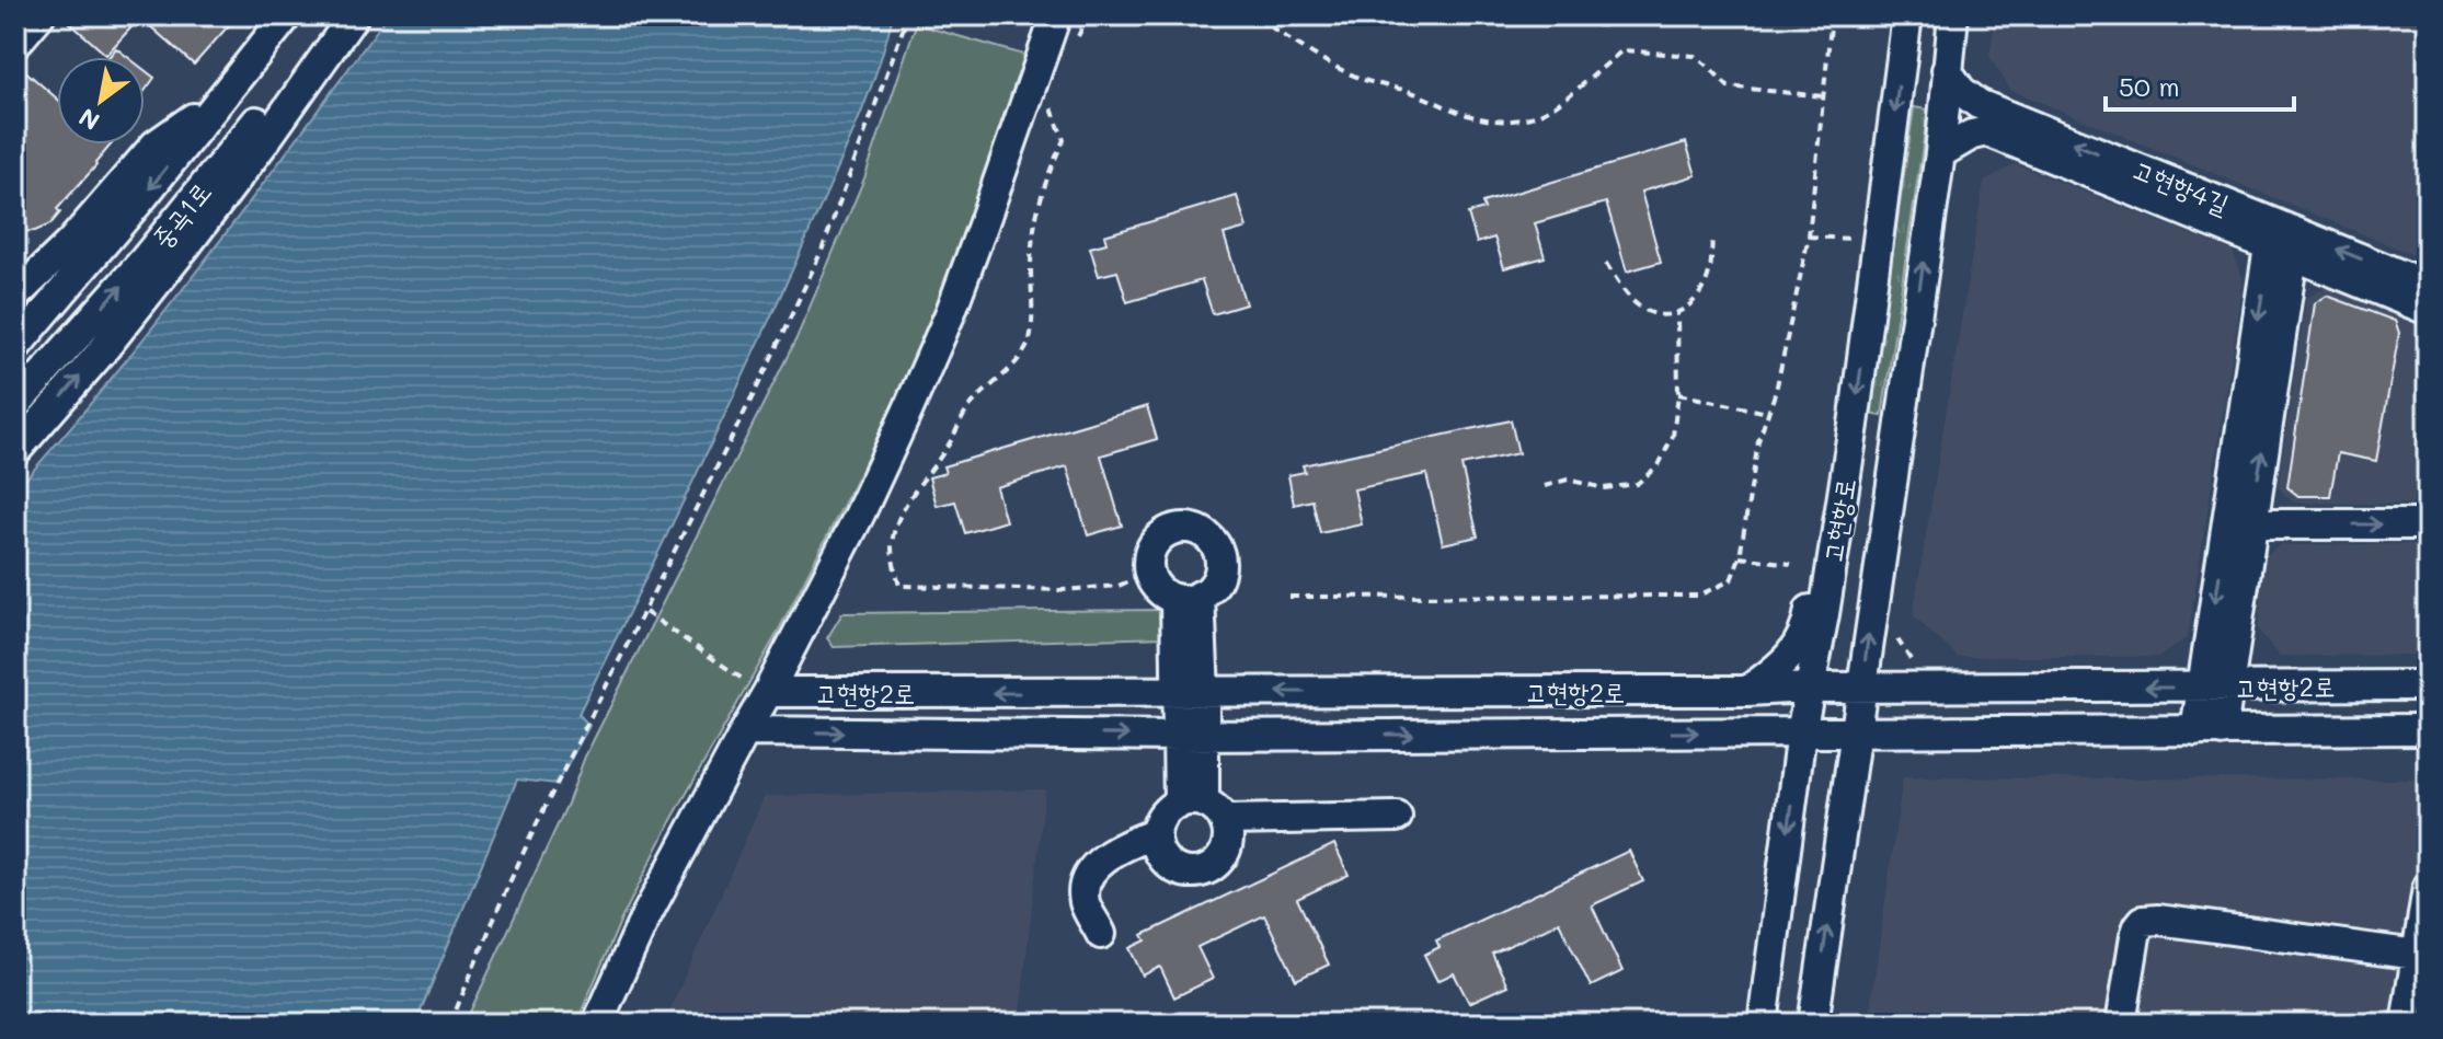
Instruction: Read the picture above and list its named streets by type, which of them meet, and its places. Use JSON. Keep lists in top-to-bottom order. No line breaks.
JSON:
{"streets":{"street":["고현항4길","중곡1로","고현항로","고현항2로"]},"crossings":[["고현항4길","고현항로"],["고현항로","고현항2로"]],"scale_bar":"50 m","north":"bottom left"}
